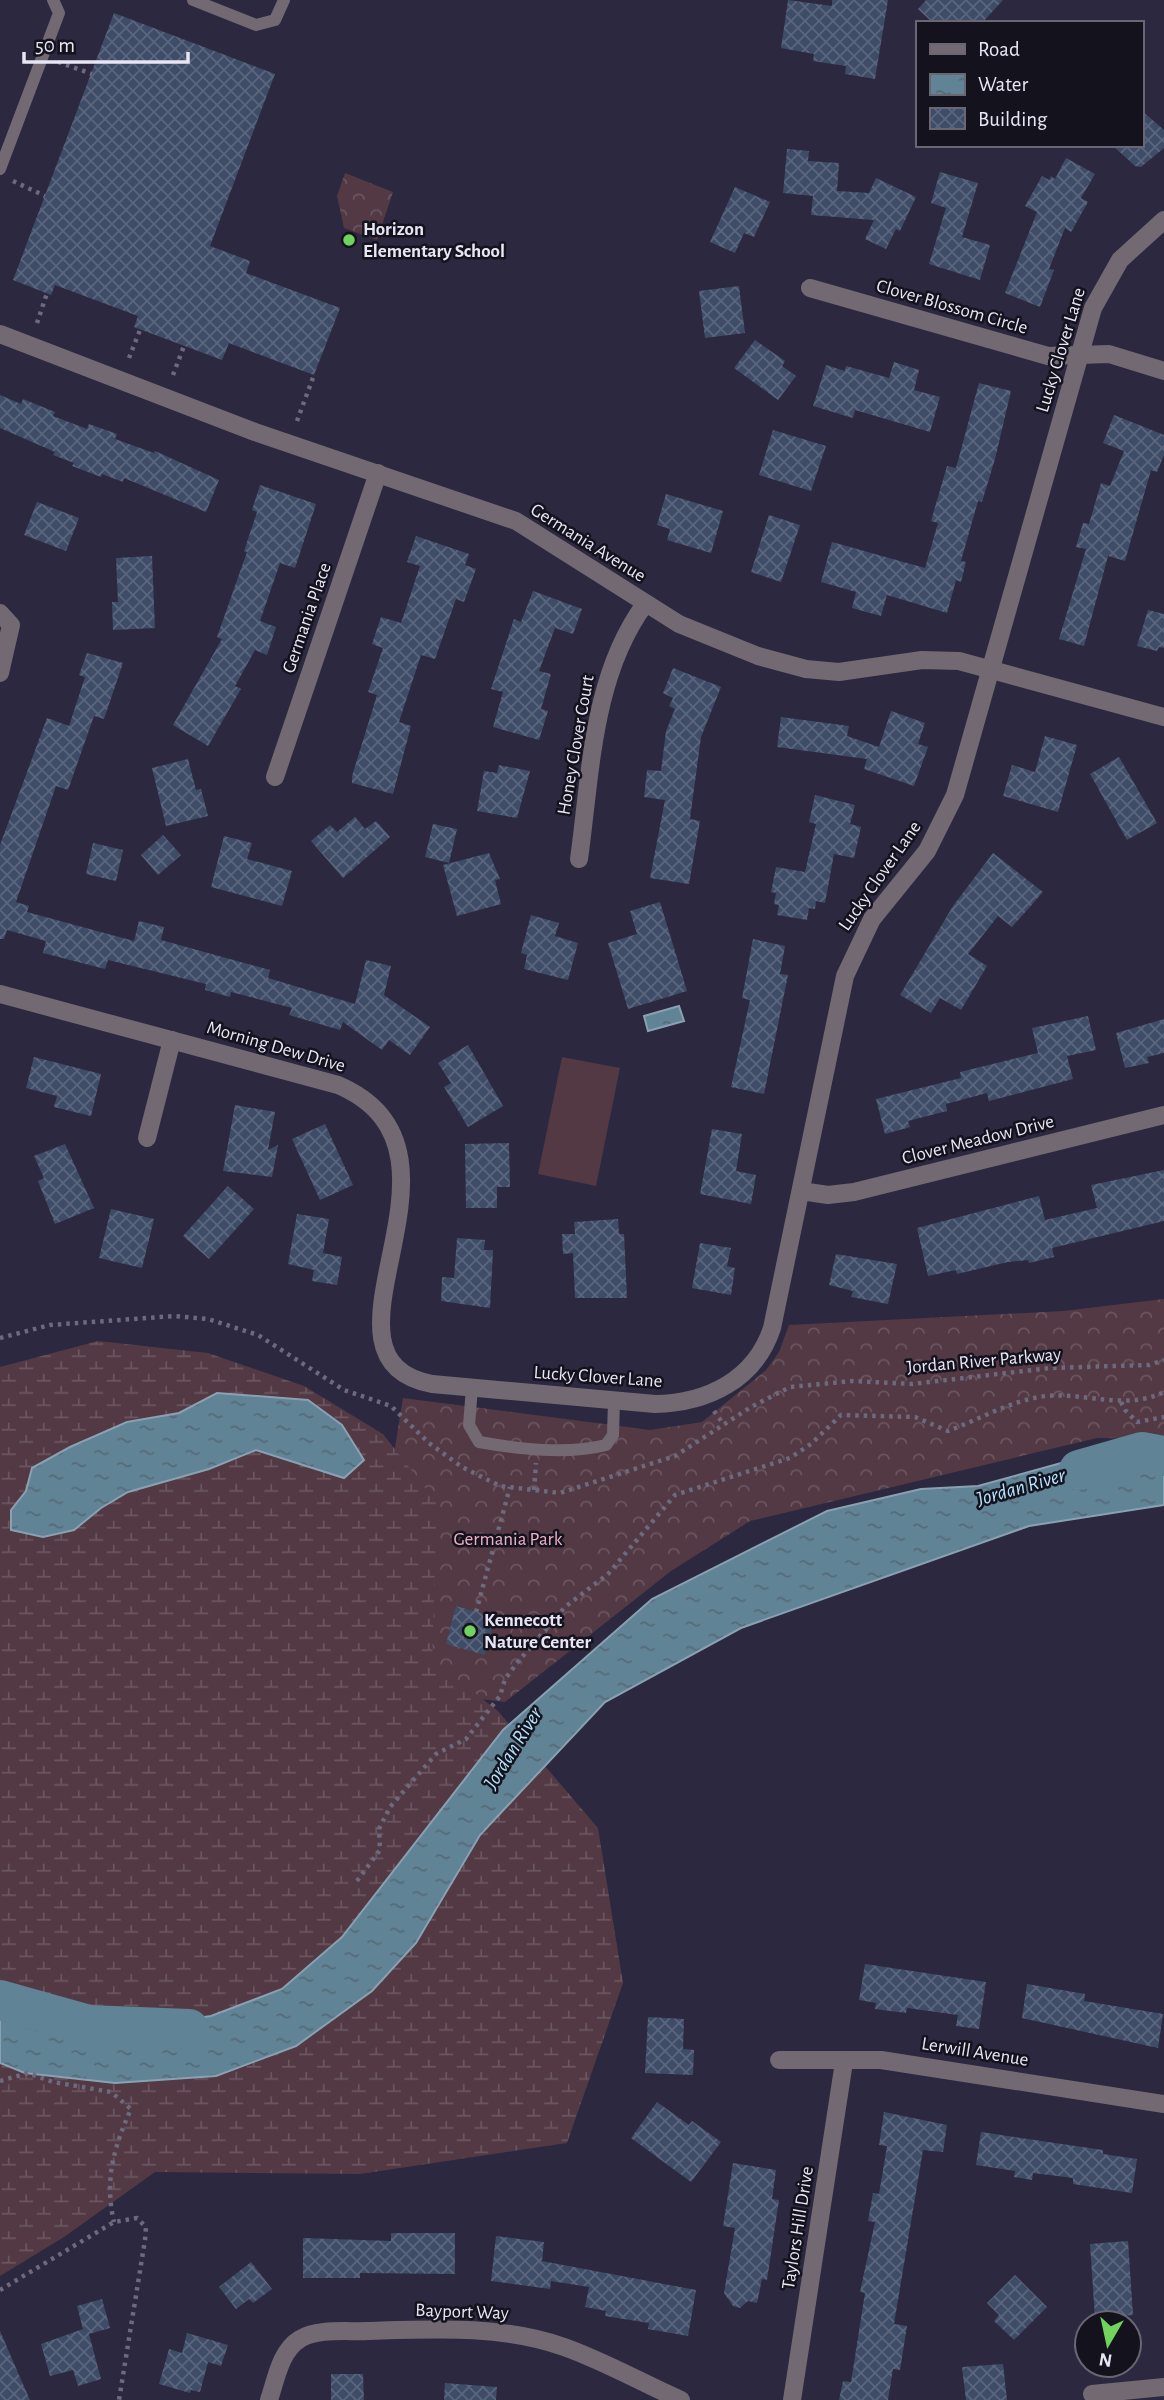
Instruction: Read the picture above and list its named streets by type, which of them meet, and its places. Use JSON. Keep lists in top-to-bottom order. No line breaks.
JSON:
{"streets":{"street":["Clover Blossom Circle","Lucky Clover Lane","Germania Avenue","Germania Place","Honey Clover Court","Morning Dew Drive","Clover Meadow Drive","Lerwill Avenue","Taylors Hill Drive","Bayport Way"],"path":["Jordan River Parkway"]},"crossings":[["Clover Blossom Circle","Lucky Clover Lane"],["Lucky Clover Lane","Germania Avenue"],["Lucky Clover Lane","Morning Dew Drive"],["Lucky Clover Lane","Clover Meadow Drive"],["Germania Avenue","Germania Place"],["Germania Avenue","Honey Clover Court"],["Lerwill Avenue","Taylors Hill Drive"]],"water":["Jordan River"],"parks":["Germania Park"],"places":["Horizon Elementary School","Kennecott Nature Center"],"legend":["Road","Water","Building"],"scale_bar":"50 m","north":"bottom"}
